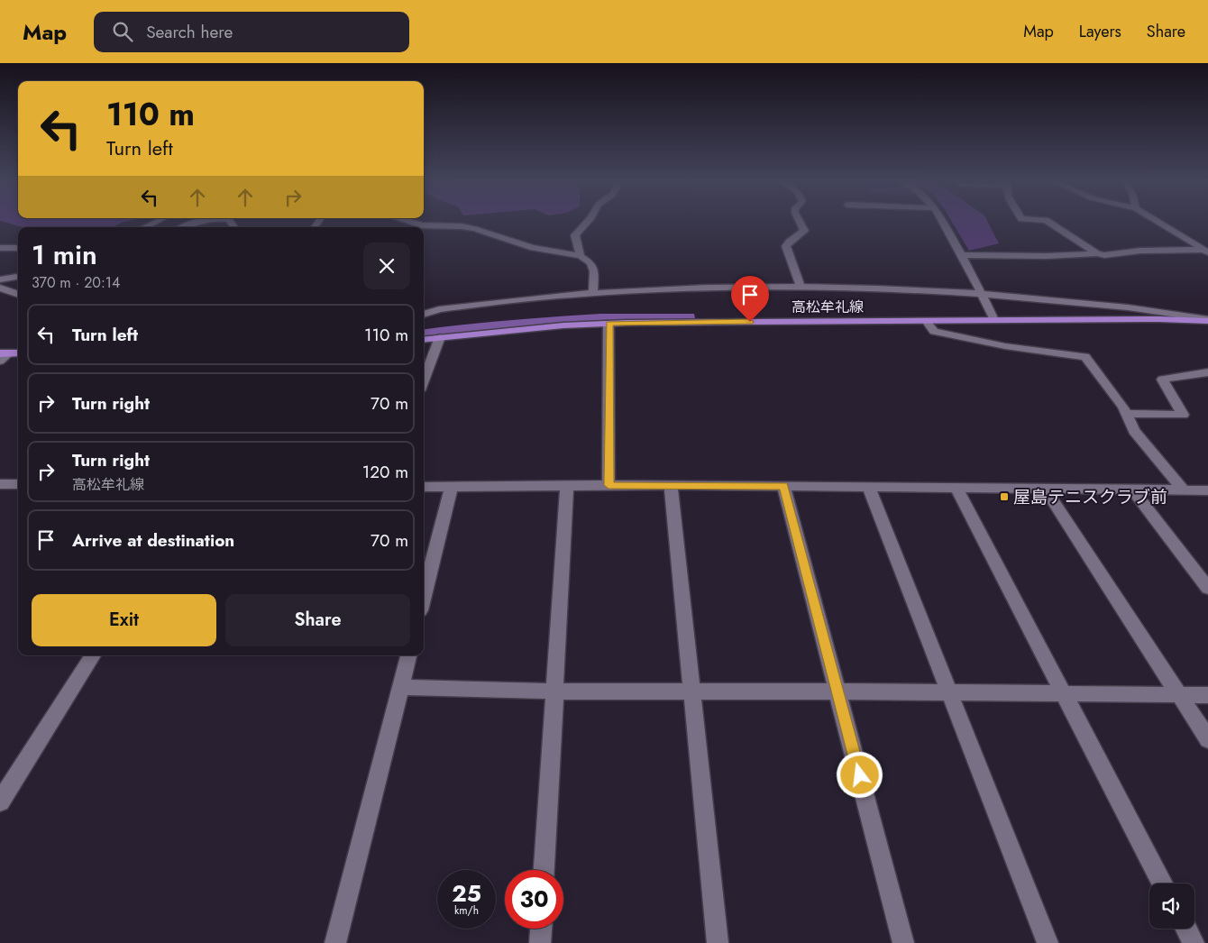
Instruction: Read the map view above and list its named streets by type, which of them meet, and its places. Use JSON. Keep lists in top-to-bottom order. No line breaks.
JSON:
{"streets":{"main road":["高松牟礼線"]},"places":{"transit":["屋島テニスクラブ前"]},"page":{"header":"Map","search":"Search here","nav":["Map","Layers","Share"],"turn":["110 m","Turn left"],"heading":["1 min","370 m · 20:14"],"list":[{"name":"Turn left","value":"110 m"},{"name":"Turn right","value":"70 m"},{"name":"Turn right","note":"高松牟礼線","value":"120 m"},{"name":"Arrive at destination","value":"70 m"}],"buttons":["Exit","Share"],"speed":"25 km/h","limit":"30"}}
